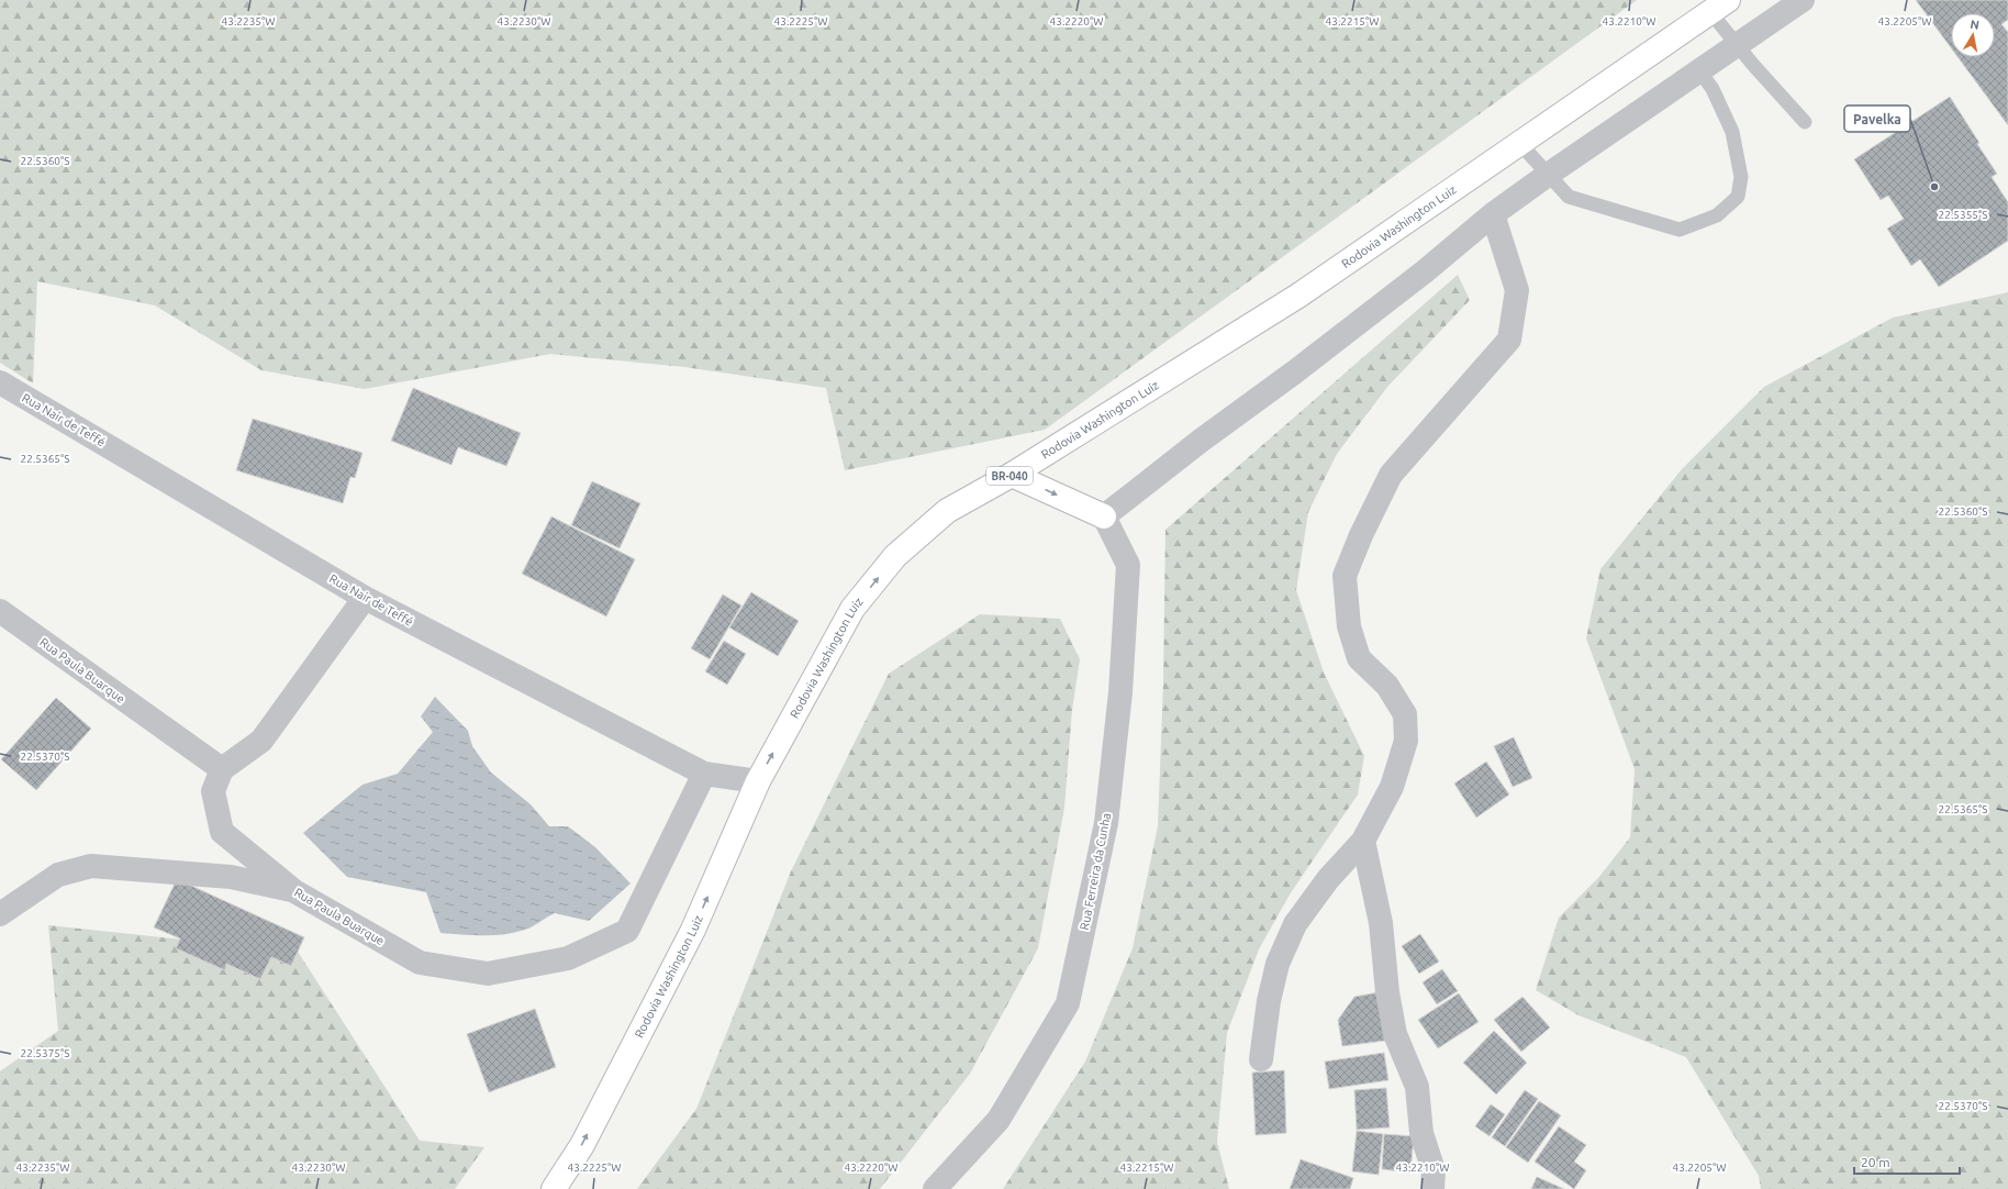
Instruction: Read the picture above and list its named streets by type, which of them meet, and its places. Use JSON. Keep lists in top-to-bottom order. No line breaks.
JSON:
{"streets":{"highway":["Rodovia Washington Luiz","BR-040"],"street":["Rua Nair de Teffé","Rua Paula Buarque","Rua Ferreira da Cunha"]},"crossings":[["Rodovia Washington Luiz","Rua Nair de Teffé"],["Rua Nair de Teffé","Rua Paula Buarque"]],"one_way":["Rodovia Washington Luiz"],"places":["Pavelka"],"scale_bar":"20 m","north":"top","coordinates":["43.2235°W","43.2230°W","43.2225°W","43.2220°W","43.2215°W","43.2210°W","43.2205°W","22.5360°S","22.5355°S","22.5365°S","22.5370°S","22.5375°S"]}
